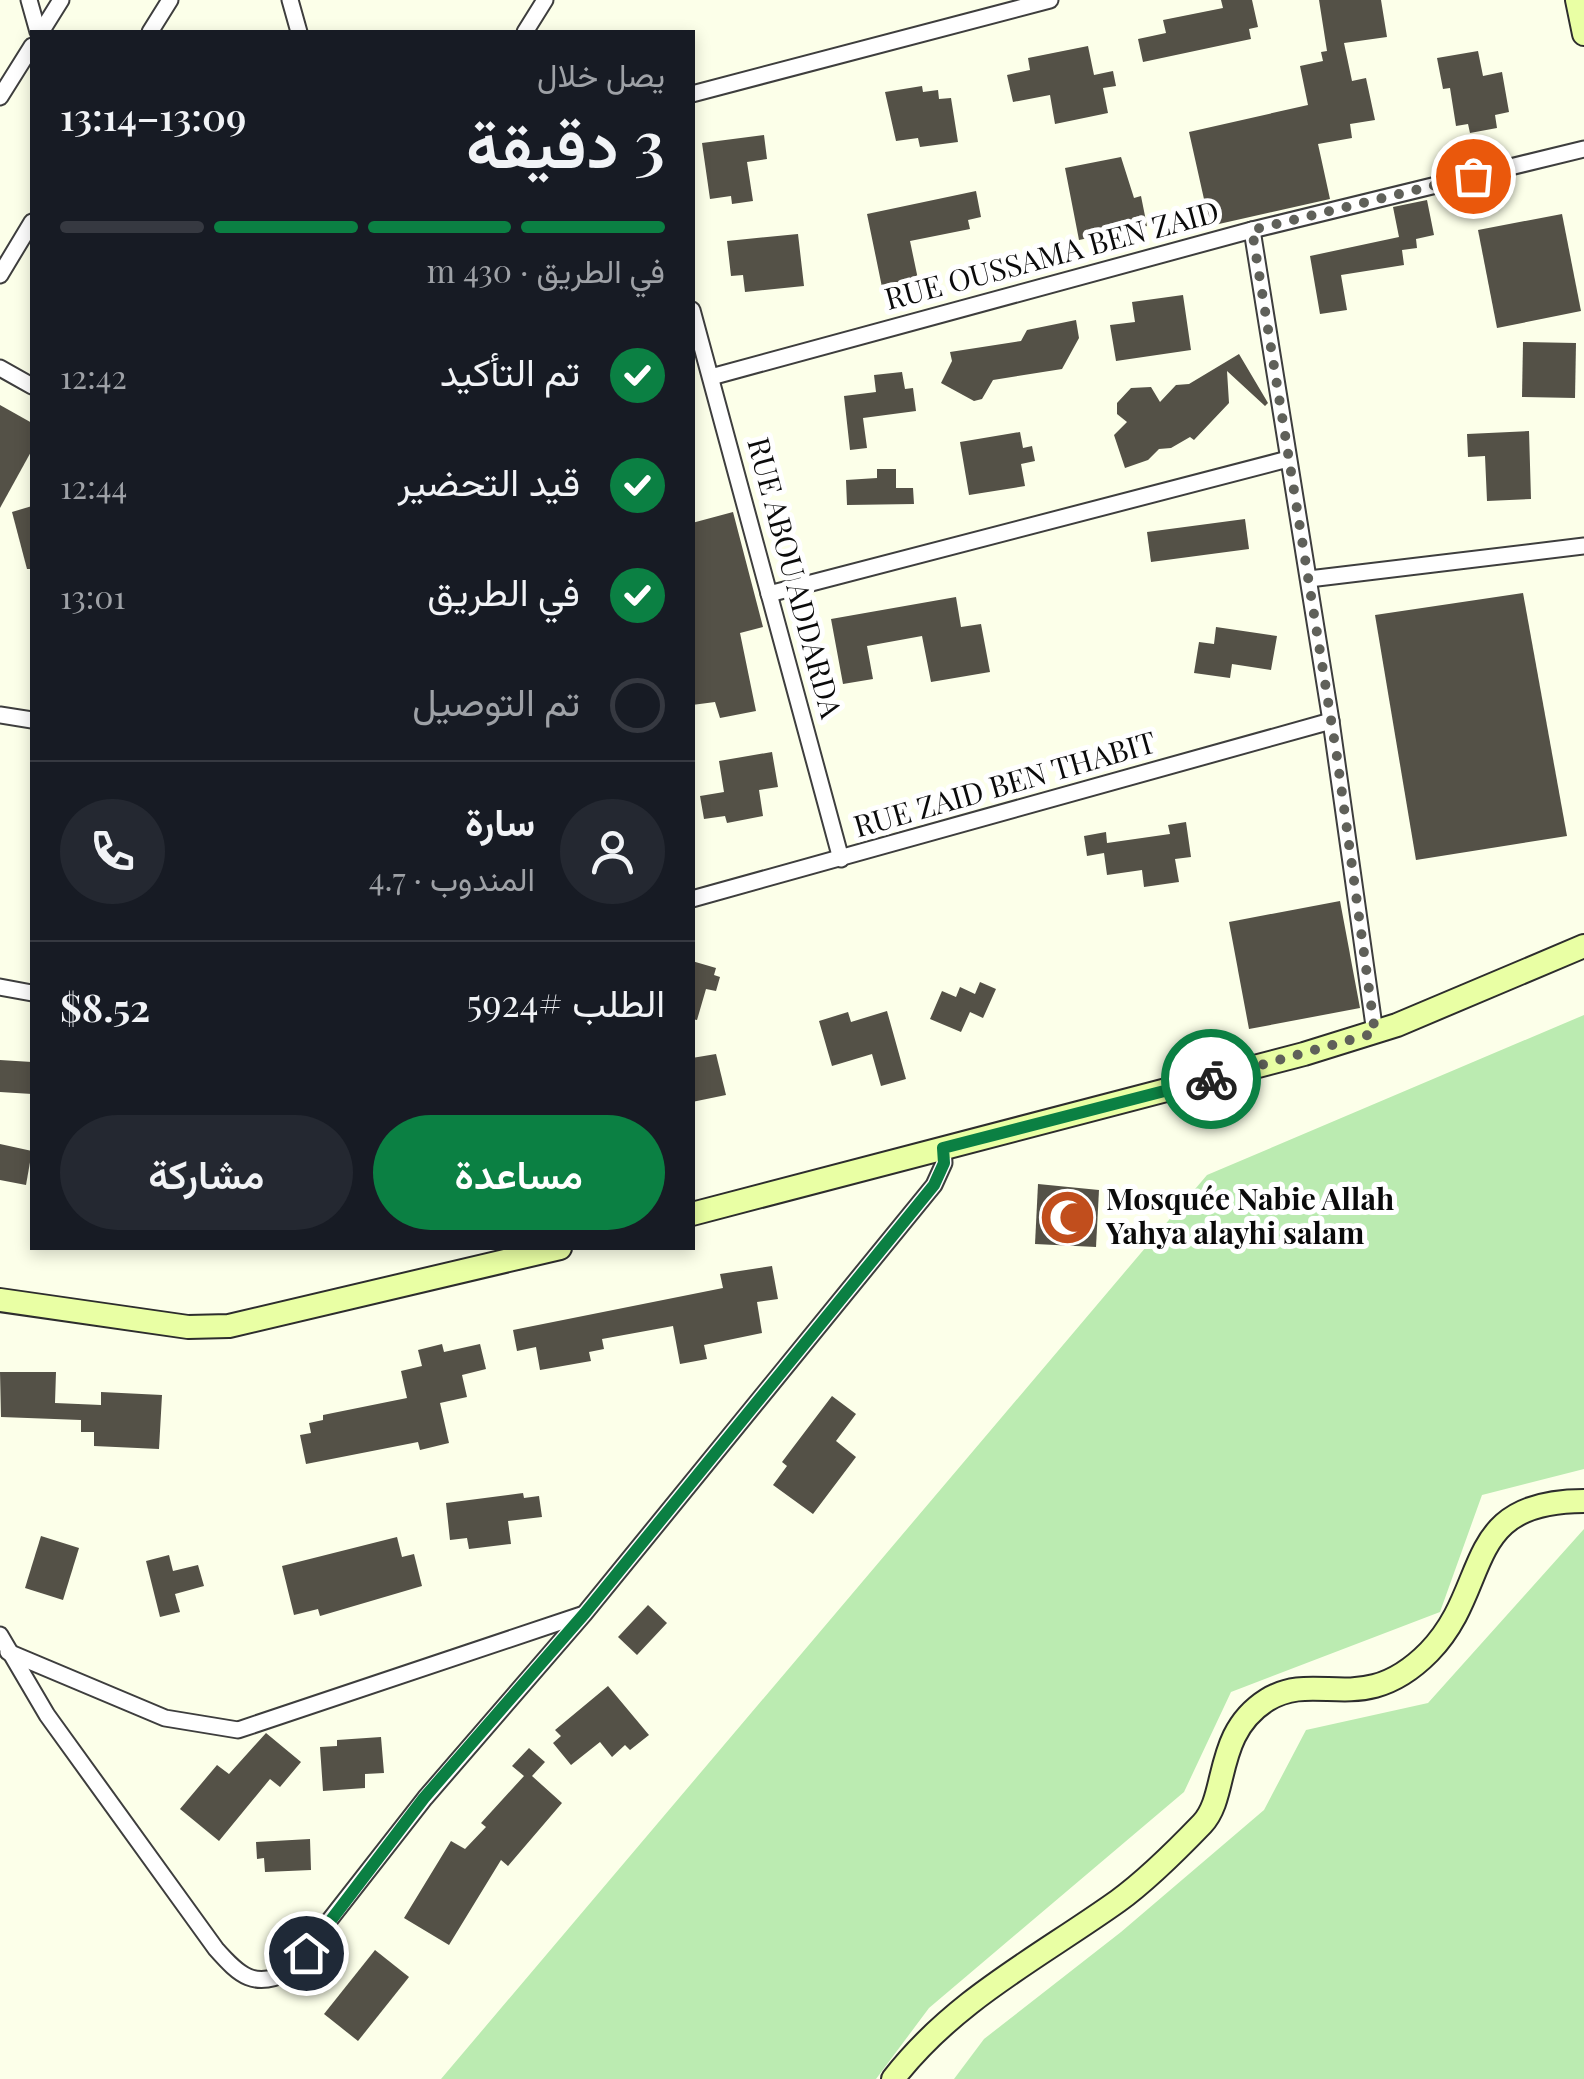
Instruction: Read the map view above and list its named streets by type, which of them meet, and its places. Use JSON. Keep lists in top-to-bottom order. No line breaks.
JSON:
{"streets":{"street":["RUE OUSSAMA BEN ZAID","RUE ABOU ADDARDA","RUE ZAID BEN THABIT"]},"crossings":[["RUE OUSSAMA BEN ZAID","RUE ABOU ADDARDA"],["RUE ABOU ADDARDA","RUE ZAID BEN THABIT"]],"places":{"mosque":["Mosquée Nabie Allah Yahya alayhi salam"]},"page":{"heading":["3 دقيقة","يصل خلال","13:09–13:14"],"panel":["سارة","المندوب · 4.7","الطلب #5924","$8.52"],"bar":"في الطريق · 430 m","list":[["تم التأكيد","12:42"],["قيد التحضير","12:44"],["في الطريق","13:01"],"تم التوصيل"],"buttons":["مساعدة","مشاركة"]}}
